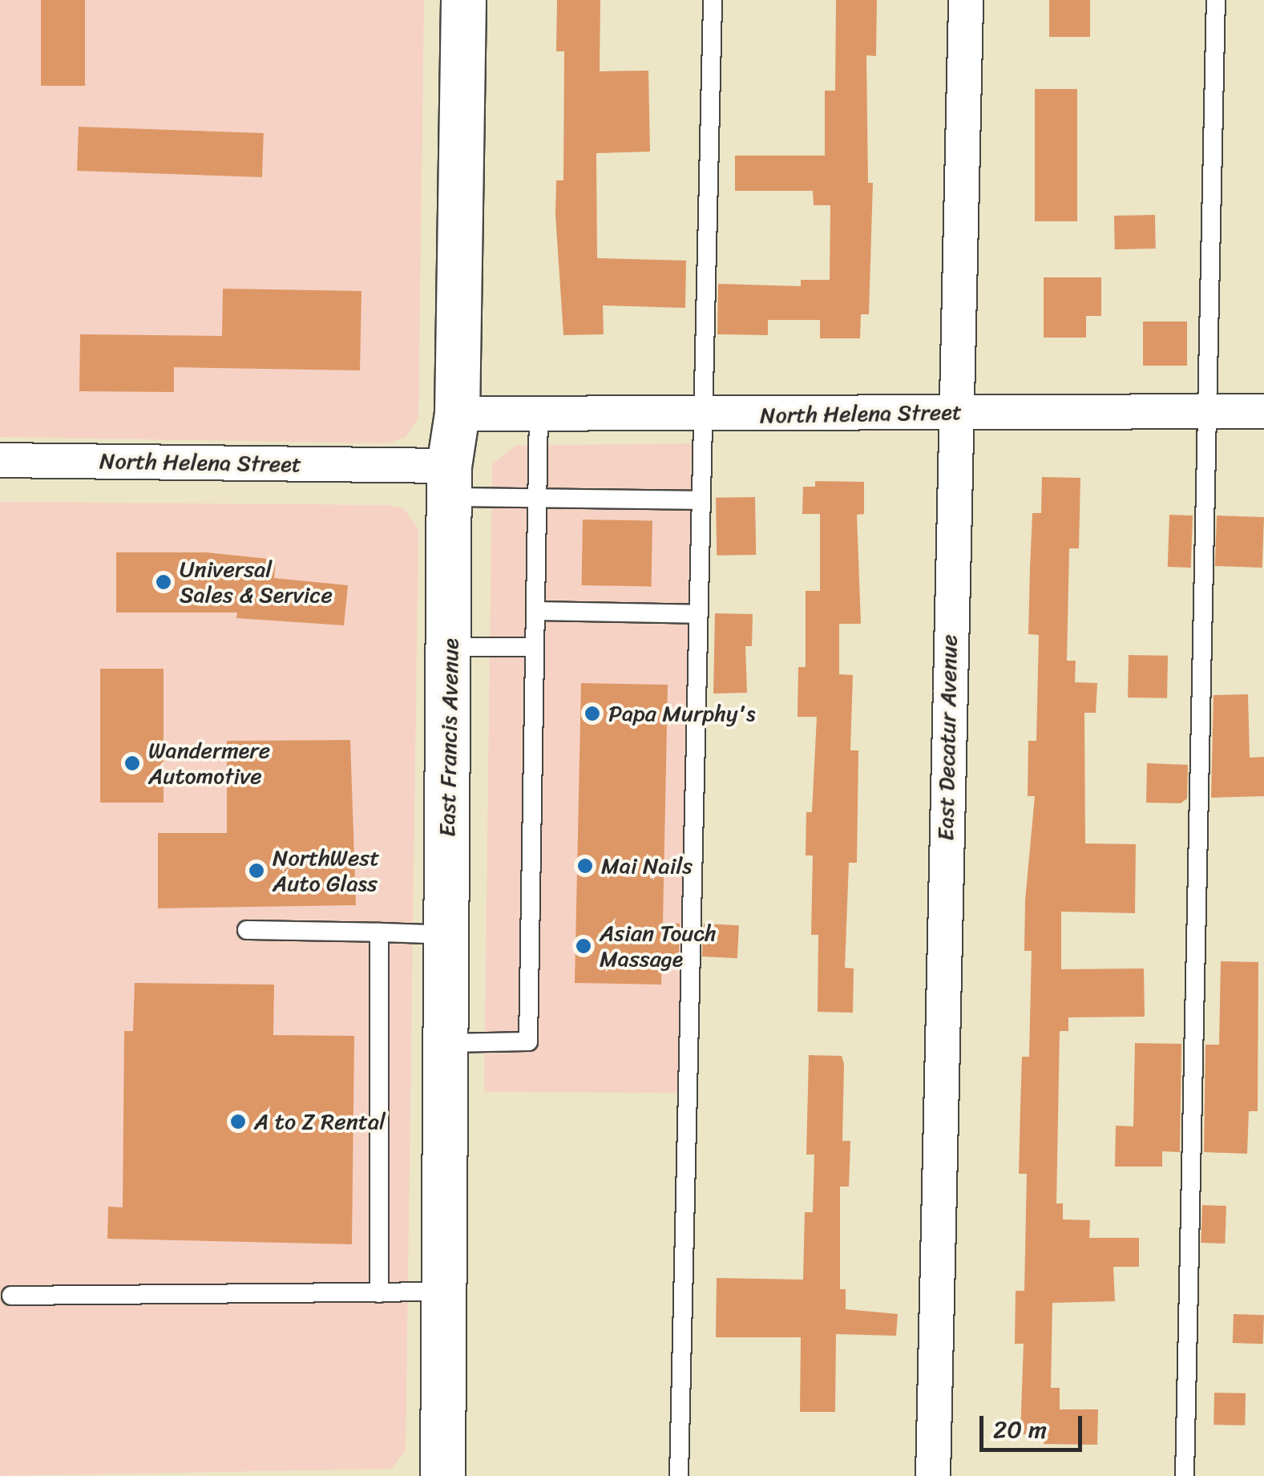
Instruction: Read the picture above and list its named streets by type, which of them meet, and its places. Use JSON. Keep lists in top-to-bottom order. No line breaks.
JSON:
{"streets":{"main road":["East Francis Avenue"],"street":["North Helena Street","East Decatur Avenue"]},"crossings":[["North Helena Street","East Francis Avenue"],["North Helena Street","East Decatur Avenue"]],"places":["Universal Sales & Service","Papa Murphy's","Wandermere Automotive","Mai Nails","NorthWest Auto Glass","Asian Touch Massage","A to Z Rental"],"scale_bar":"20 m"}
